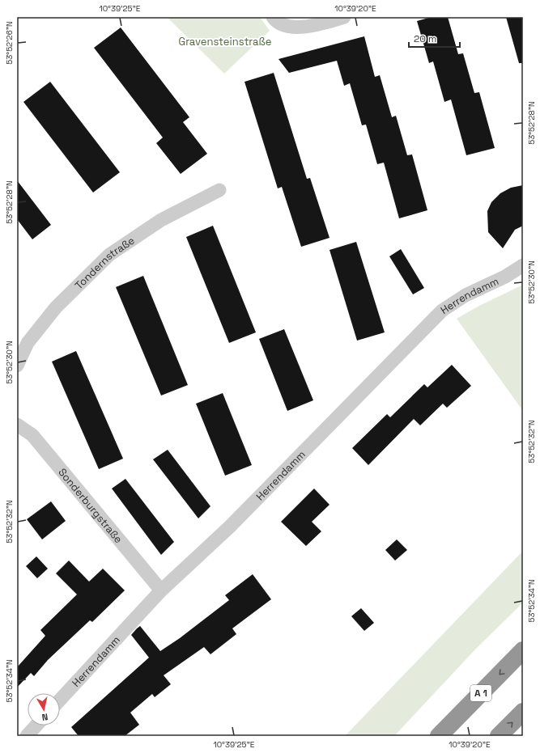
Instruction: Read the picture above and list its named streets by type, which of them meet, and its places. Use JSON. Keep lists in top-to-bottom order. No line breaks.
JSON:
{"streets":{"highway":["A 1"],"street":["Tondernstraße","Herrendamm","Sonderburgstraße"]},"crossings":[["Herrendamm","Sonderburgstraße"]],"parks":["Gravensteinstraße"],"scale_bar":"20 m","north":"bottom","coordinates":["10°39'25\"E","10°39'20\"E","53°52'26\"N","53°52'28\"N","53°52'30\"N","53°52'32\"N","53°52'34\"N"]}
